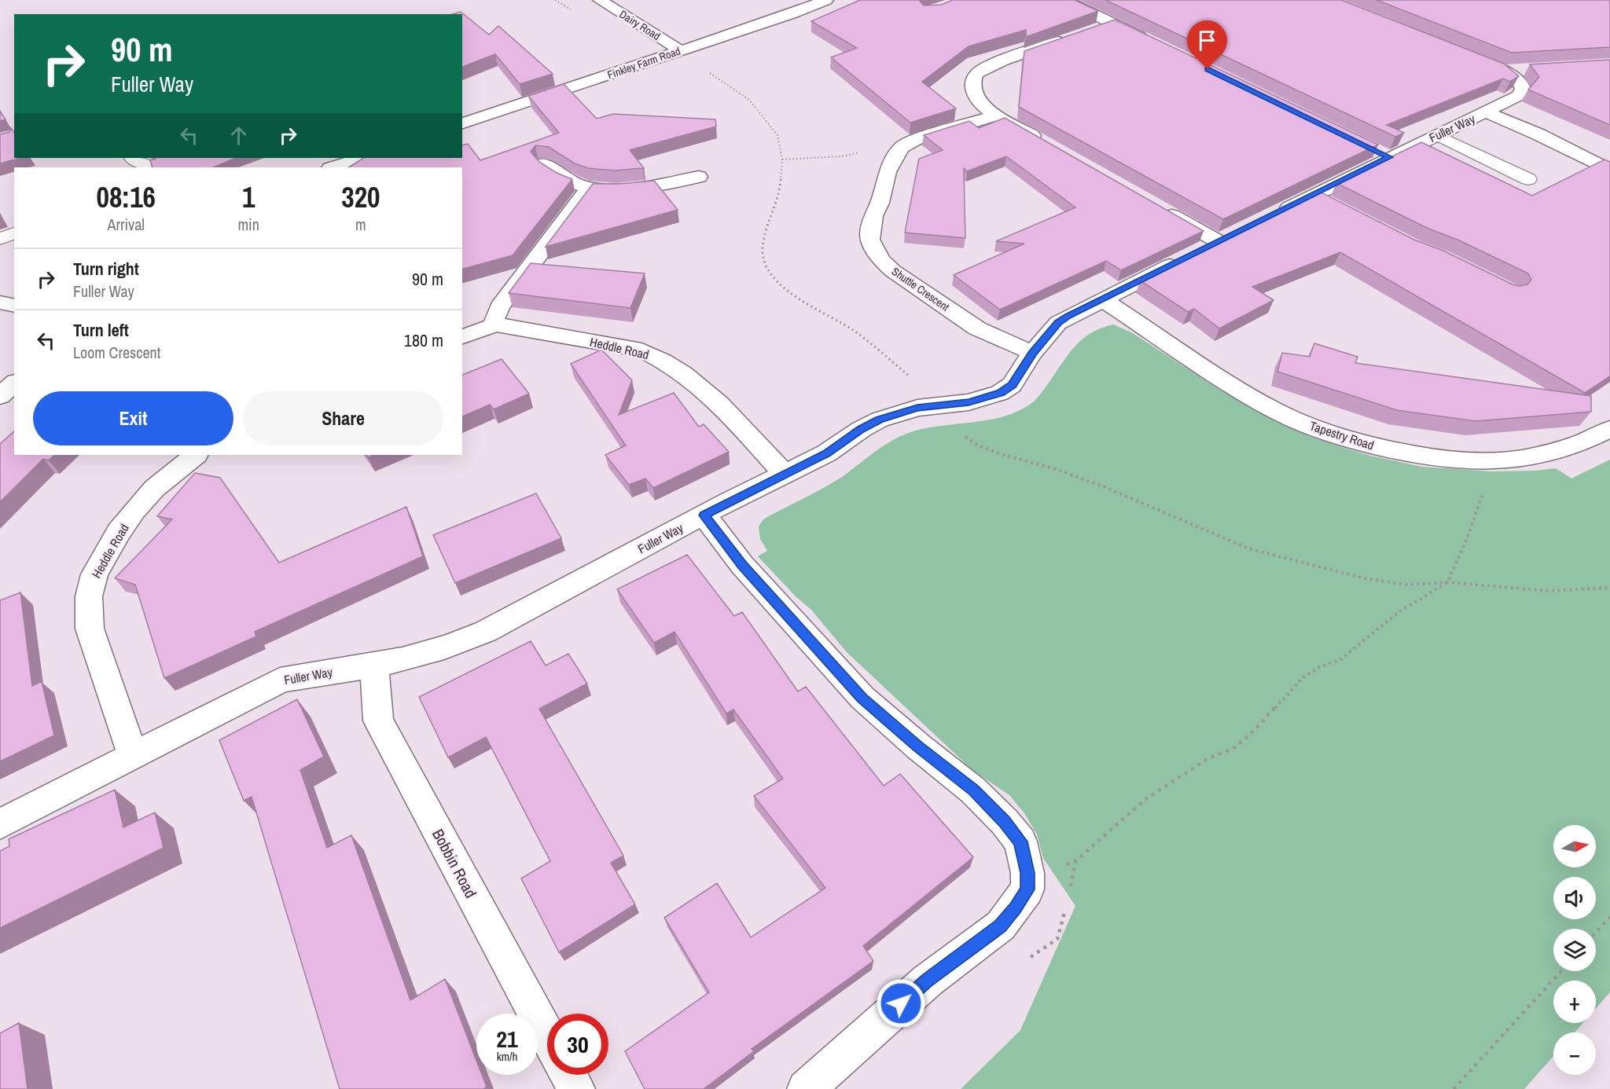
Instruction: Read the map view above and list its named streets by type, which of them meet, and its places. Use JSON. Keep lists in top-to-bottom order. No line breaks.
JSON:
{"streets":{"street":["Dairy Road","Finkley Farm Road","Fuller Way","Shuttle Crescent","Heddle Road","Tapestry Road","Bobbin Road"]},"crossings":[["Dairy Road","Finkley Farm Road"],["Fuller Way","Shuttle Crescent"],["Fuller Way","Heddle Road"],["Fuller Way","Tapestry Road"],["Fuller Way","Bobbin Road"]],"north":"right","page":{"turn":["90 m","Fuller Way"],"eta":["08:16","Arrival","1","min","320","m"],"list":[{"name":"Turn right","note":"Fuller Way","value":"90 m"},{"name":"Turn left","note":"Loom Crescent","value":"180 m"}],"buttons":["Exit","Share"],"map_buttons":["+","−"],"speed":"21 km/h","limit":"30"}}
